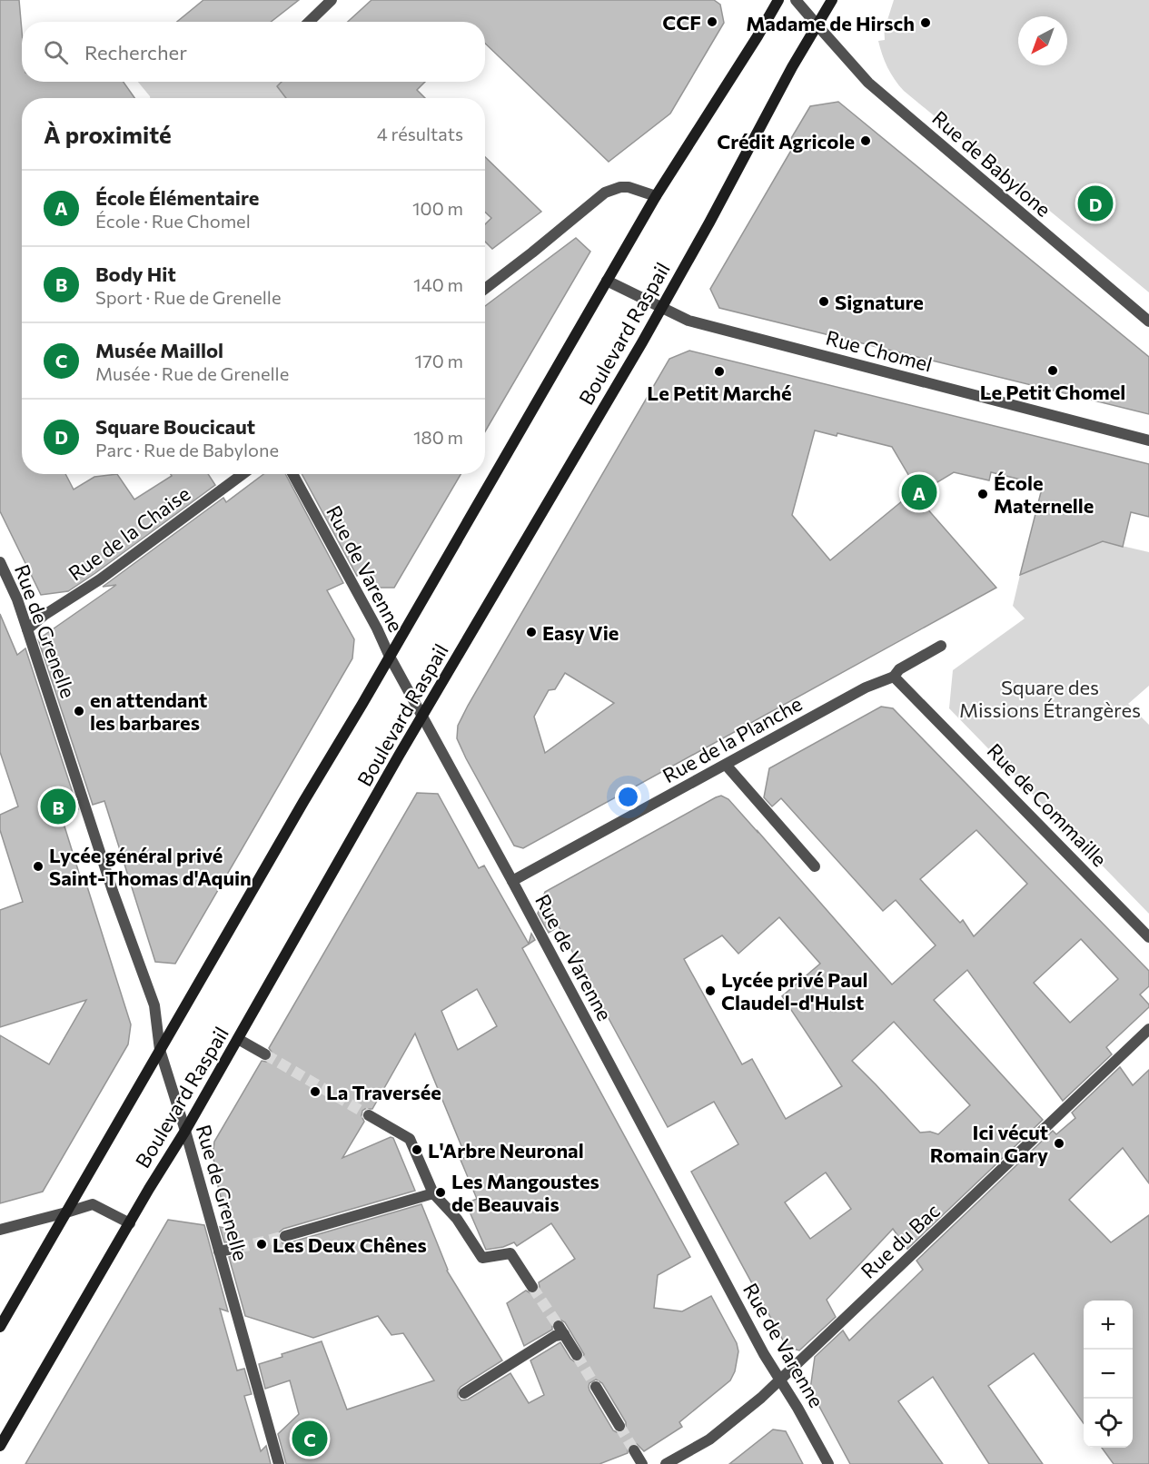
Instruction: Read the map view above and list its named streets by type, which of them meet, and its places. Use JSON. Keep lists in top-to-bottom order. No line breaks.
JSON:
{"streets":{"main road":["Boulevard Raspail"],"street":["Rue de Babylone","Rue Chomel","Rue de la Chaise","Rue de Varenne","Rue de Grenelle","Rue de la Planche","Rue de Commaille","Rue du Bac"]},"crossings":[["Rue de Babylone","Boulevard Raspail"],["Boulevard Raspail","Rue Chomel"],["Boulevard Raspail","Rue de Varenne"],["Boulevard Raspail","Rue de Grenelle"],["Rue de la Chaise","Rue de Grenelle"],["Rue de Varenne","Rue de la Planche"],["Rue de Varenne","Rue du Bac"],["Rue de la Planche","Rue de Commaille"]],"parks":["Square des Missions Étrangères"],"places":["CCF","Madame de Hirsch","Crédit Agricole","Signature","Le Petit Chomel","Le Petit Marché","École Maternelle","Easy Vie","en attendant les barbares","Lycée général privé Saint-Thomas d'Aquin","Lycée privé Paul Claudel-d'Hulst","La Traversée","Ici vécut Romain Gary","L'Arbre Neuronal","Les Mangoustes de Beauvais","Les Deux Chênes"],"north":"bottom left","page":{"search":"Rechercher","heading":["À proximité","4 résultats"],"list":[{"mark":"A","name":"École Élémentaire","note":"École · Rue Chomel","value":"100 m"},{"mark":"B","name":"Body Hit","note":"Sport · Rue de Grenelle","value":"140 m"},{"mark":"C","name":"Musée Maillol","note":"Musée · Rue de Grenelle","value":"170 m"},{"mark":"D","name":"Square Boucicaut","note":"Parc · Rue de Babylone","value":"180 m"}],"pins":["D","A","B","C"],"map_buttons":["+","−"]}}
